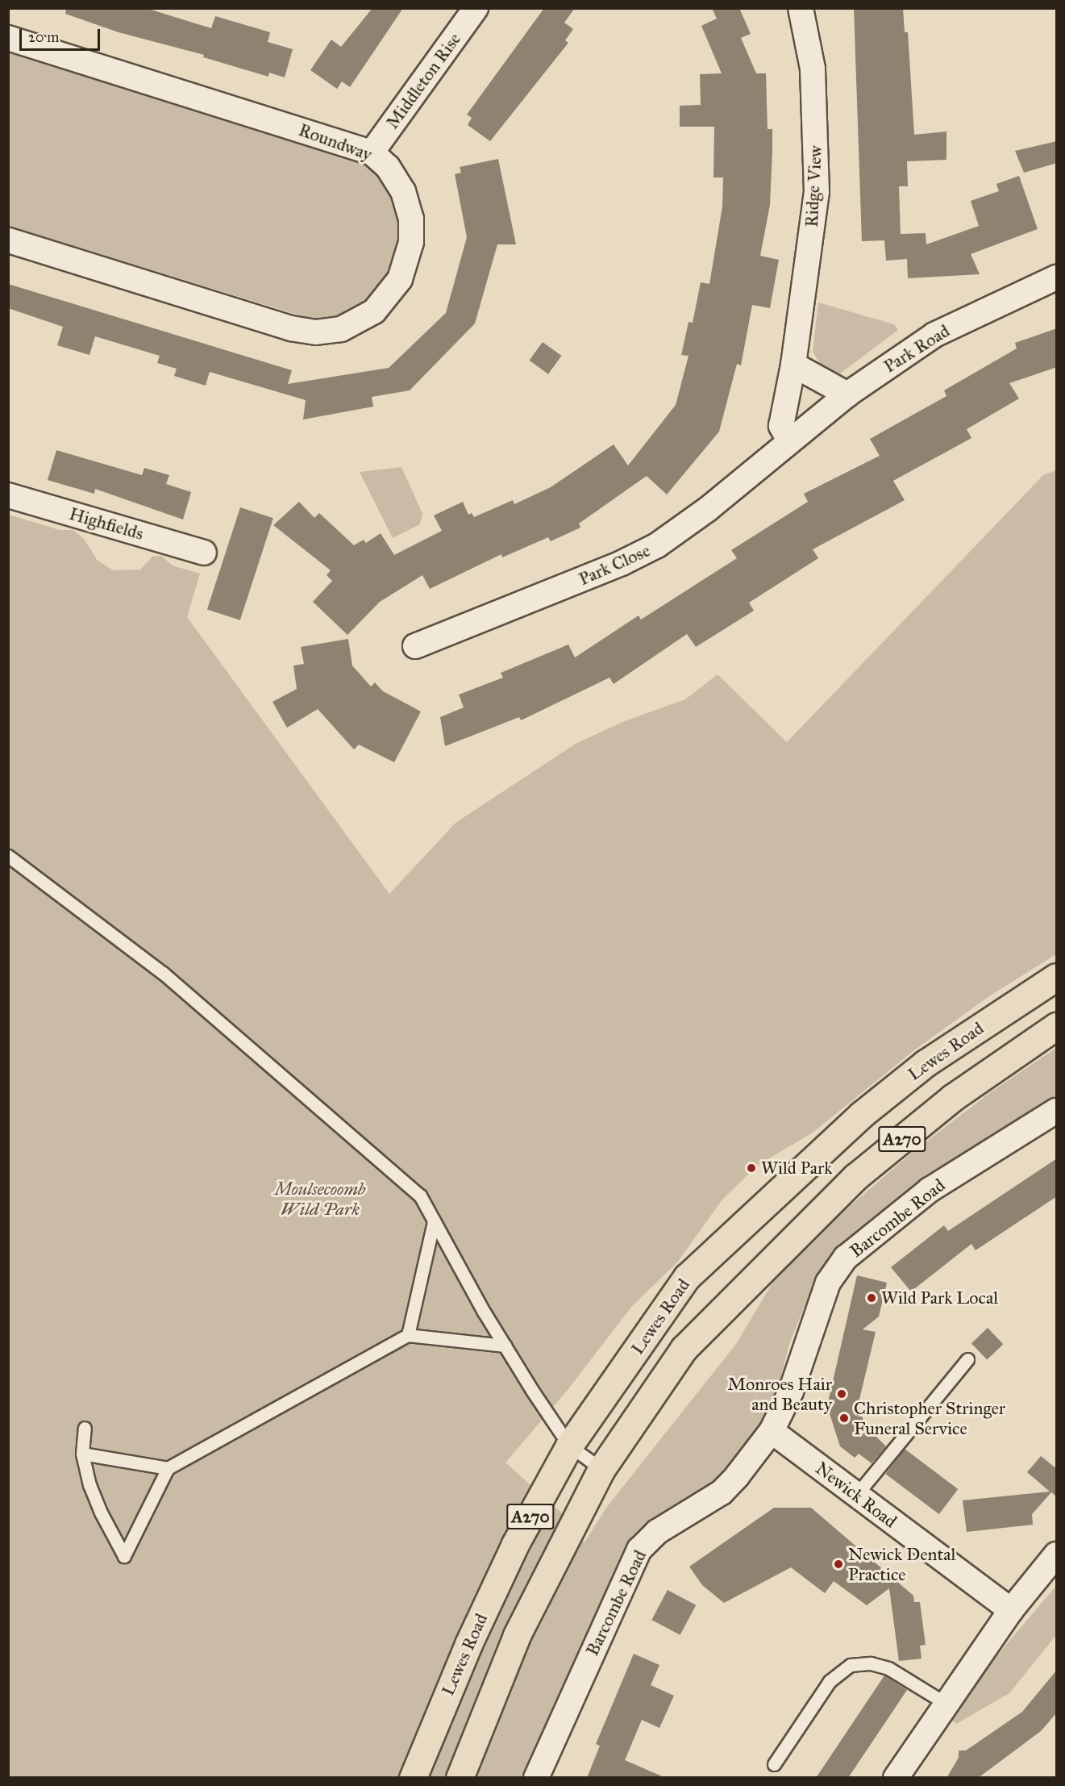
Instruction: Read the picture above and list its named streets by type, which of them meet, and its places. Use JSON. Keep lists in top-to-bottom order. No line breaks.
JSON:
{"streets":{"main road":["Lewes Road","A270"],"street":["Middleton Rise","Roundway","Ridge View","Park Road","Highfields","Park Close","Barcombe Road","Newick Road"]},"crossings":[["Middleton Rise","Roundway"],["Ridge View","Park Road"],["Ridge View","Park Close"],["Park Road","Park Close"],["Barcombe Road","Newick Road"]],"parks":["Moulsecoomb Wild Park"],"places":["Wild Park","Wild Park Local","Monroes Hair and Beauty","Christopher Stringer Funeral Service","Newick Dental Practice"],"scale_bar":"20 m"}
